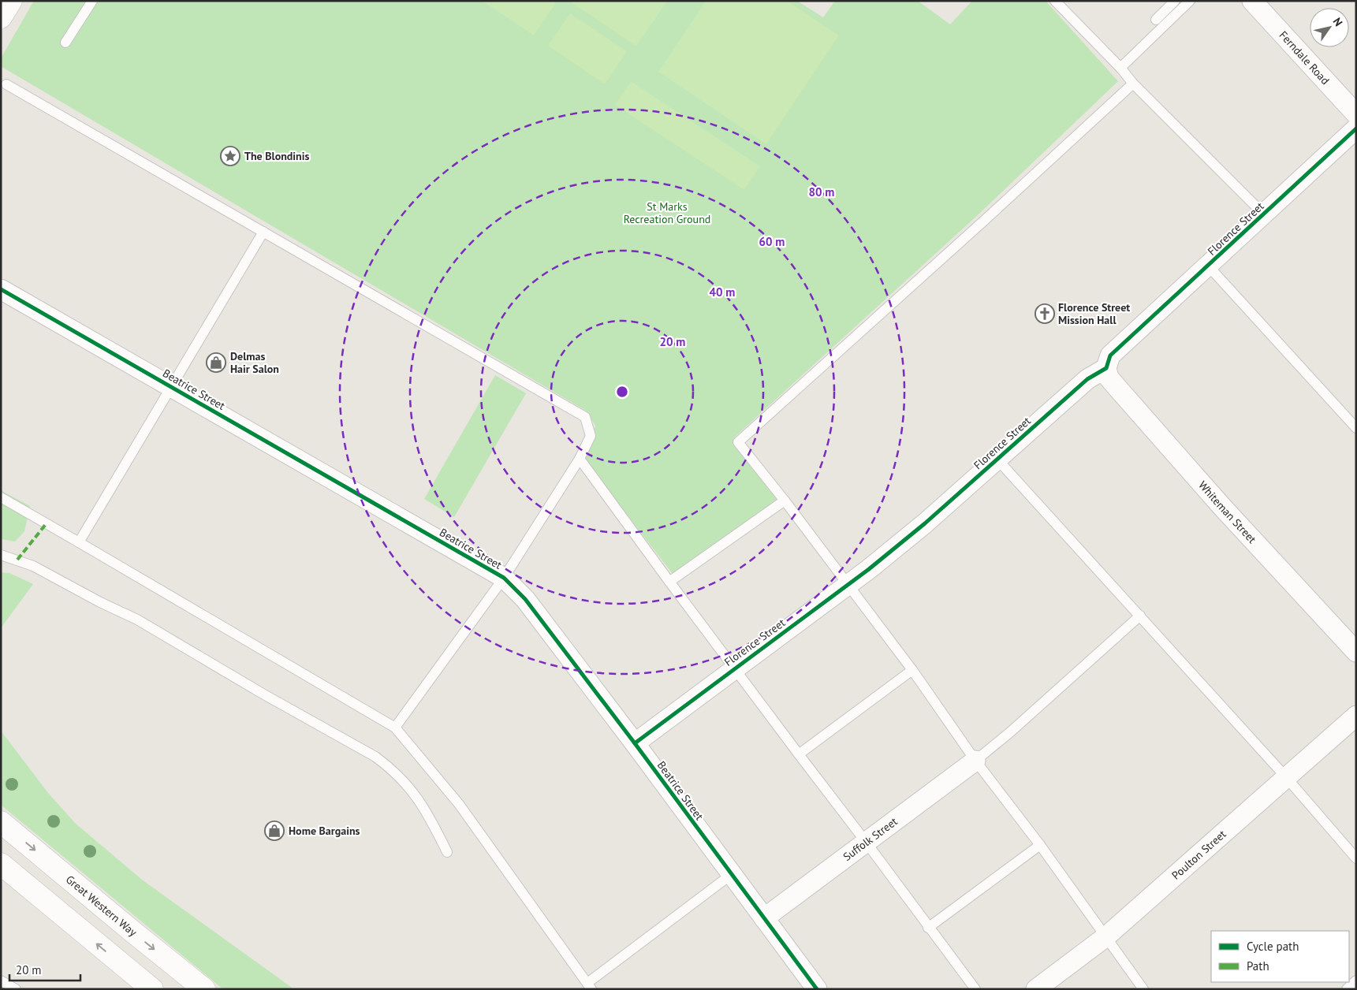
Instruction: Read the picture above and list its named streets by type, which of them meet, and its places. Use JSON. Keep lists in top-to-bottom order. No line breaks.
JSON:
{"streets":{"main road":["Great Western Way"],"street":["Ferndale Road","Florence Street","Beatrice Street","Whiteman Street","Suffolk Street","Poulton Street"]},"crossings":[["Florence Street","Beatrice Street"],["Florence Street","Whiteman Street"],["Beatrice Street","Suffolk Street"]],"parks":["St Marks Recreation Ground"],"places":{"place":["The Blondinis"],"church":["Florence Street Mission Hall"],"shop":["Delmas Hair Salon","Home Bargains"]},"legend":["Cycle path","Path"],"scale_bar":"20 m","north":"top right","rings":["80 m","60 m","40 m","20 m"]}
